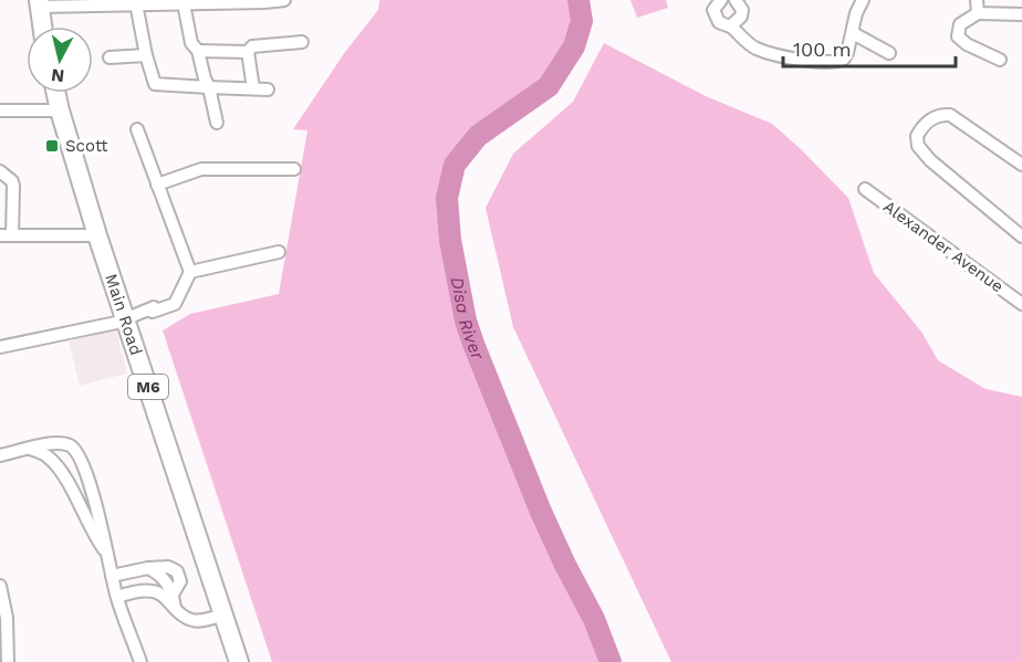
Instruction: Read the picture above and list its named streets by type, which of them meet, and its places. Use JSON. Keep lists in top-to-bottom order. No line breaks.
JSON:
{"streets":{"main road":["Main Road","M6"],"street":["Alexander Avenue"]},"water":["Disa River"],"places":{"transit":["Scott"]},"scale_bar":"100 m","north":"bottom"}
